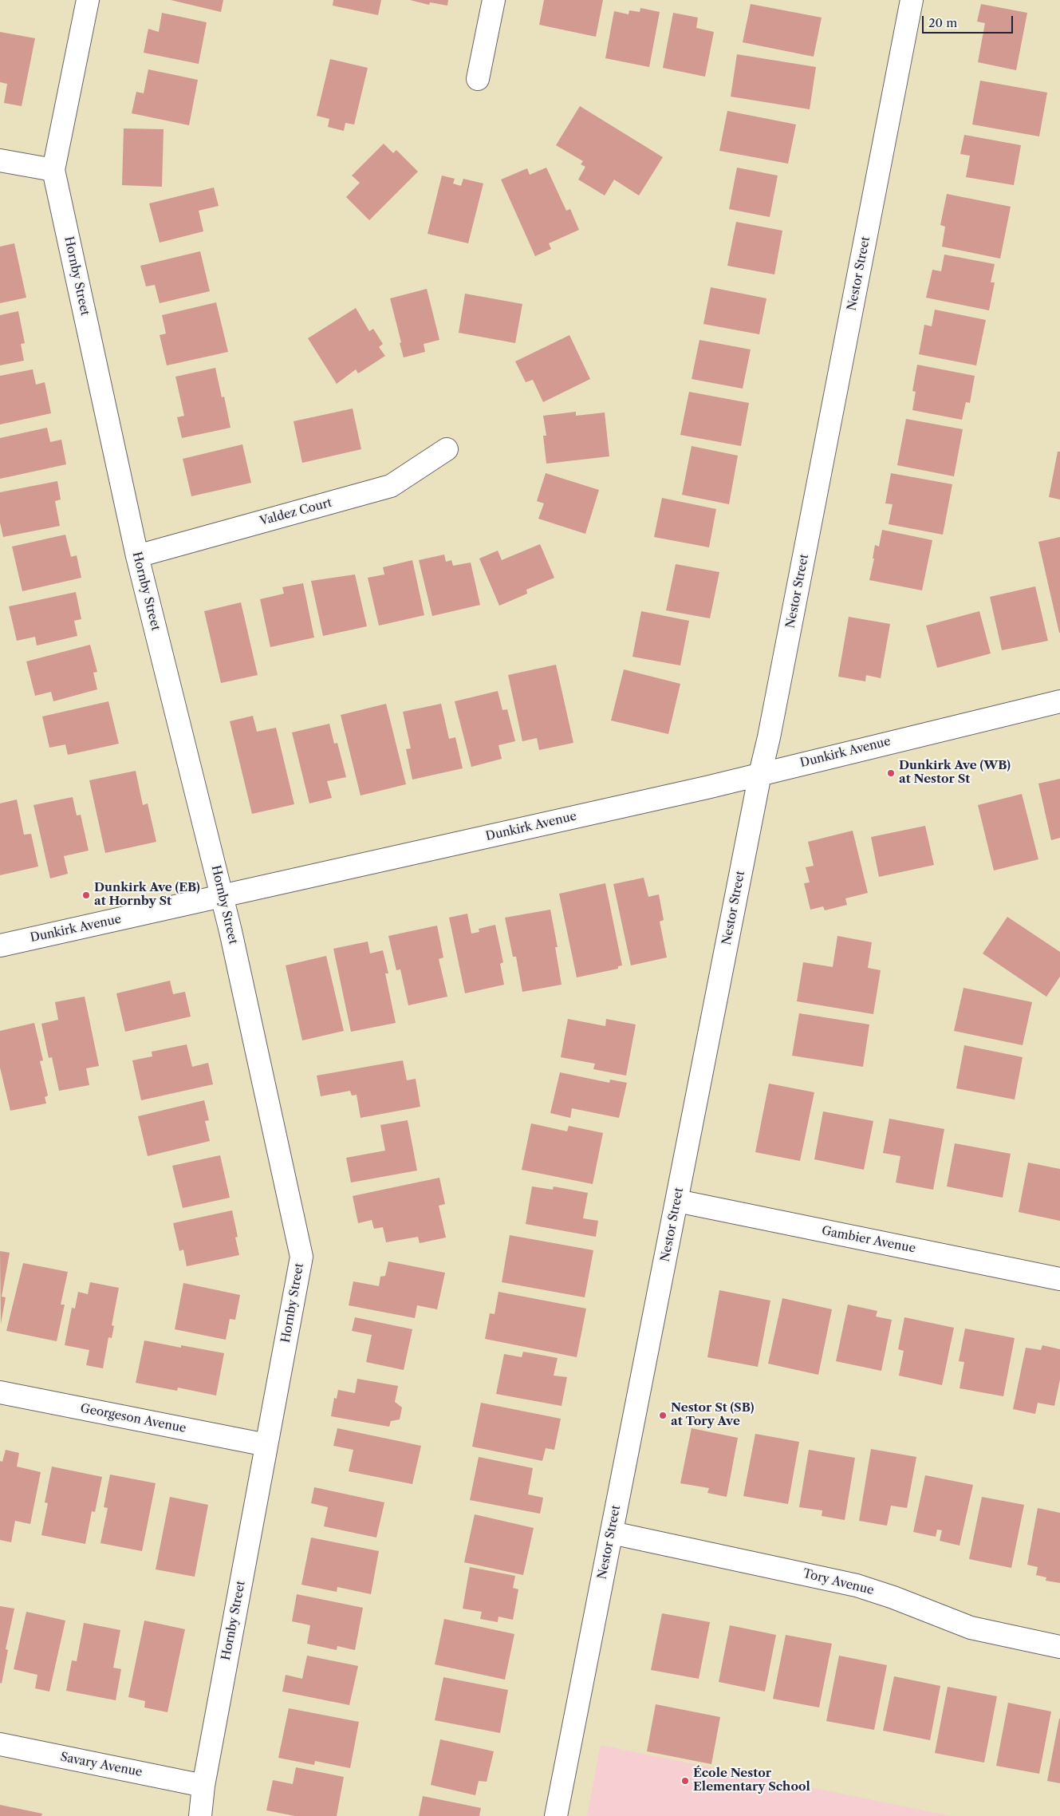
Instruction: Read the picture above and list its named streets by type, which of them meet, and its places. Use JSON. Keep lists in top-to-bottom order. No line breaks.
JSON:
{"streets":{"street":["Nestor Street","Hornby Street","Valdez Court","Dunkirk Avenue","Gambier Avenue","Georgeson Avenue","Tory Avenue","Savary Avenue"]},"crossings":[["Nestor Street","Dunkirk Avenue"],["Nestor Street","Gambier Avenue"],["Nestor Street","Tory Avenue"],["Hornby Street","Valdez Court"],["Hornby Street","Dunkirk Avenue"],["Hornby Street","Georgeson Avenue"],["Hornby Street","Savary Avenue"]],"places":["Dunkirk Ave (WB) at Nestor St","Dunkirk Ave (EB) at Hornby St","Nestor St (SB) at Tory Ave","École Nestor Elementary School"],"scale_bar":"20 m"}
